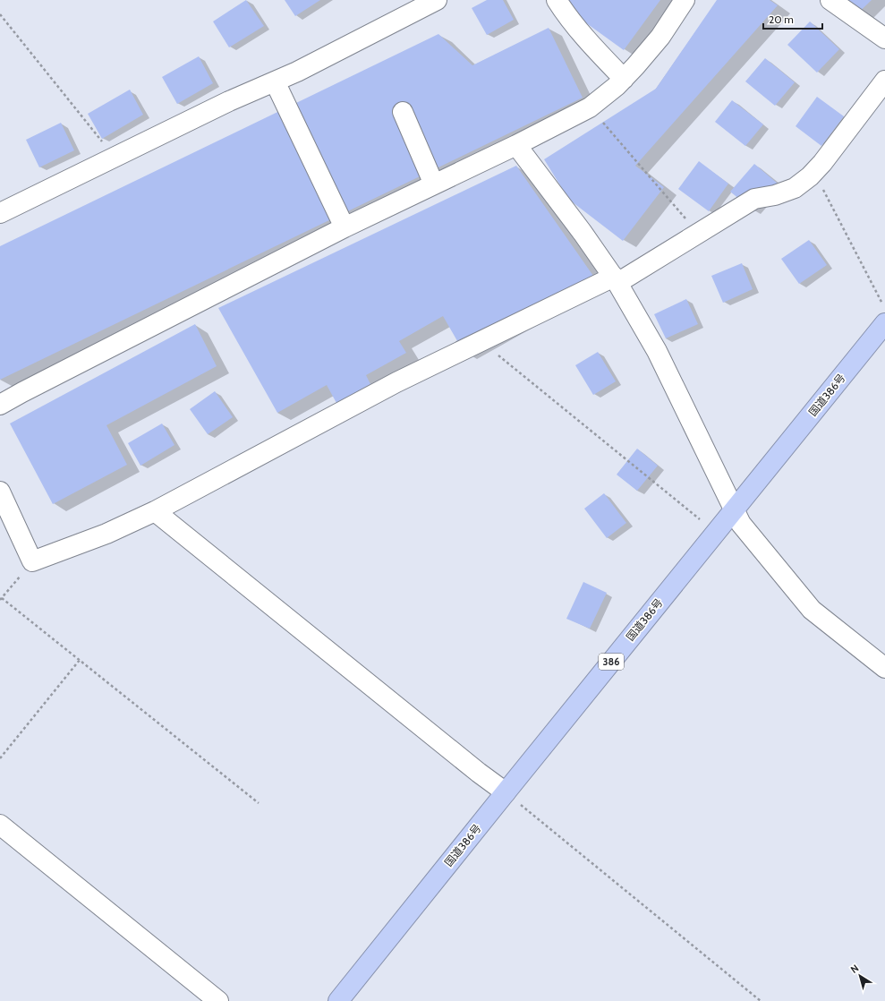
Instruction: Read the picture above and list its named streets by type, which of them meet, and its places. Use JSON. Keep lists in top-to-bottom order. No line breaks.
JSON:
{"streets":{"highway":["国道386号","386"]},"scale_bar":"20 m","north":"top left"}
